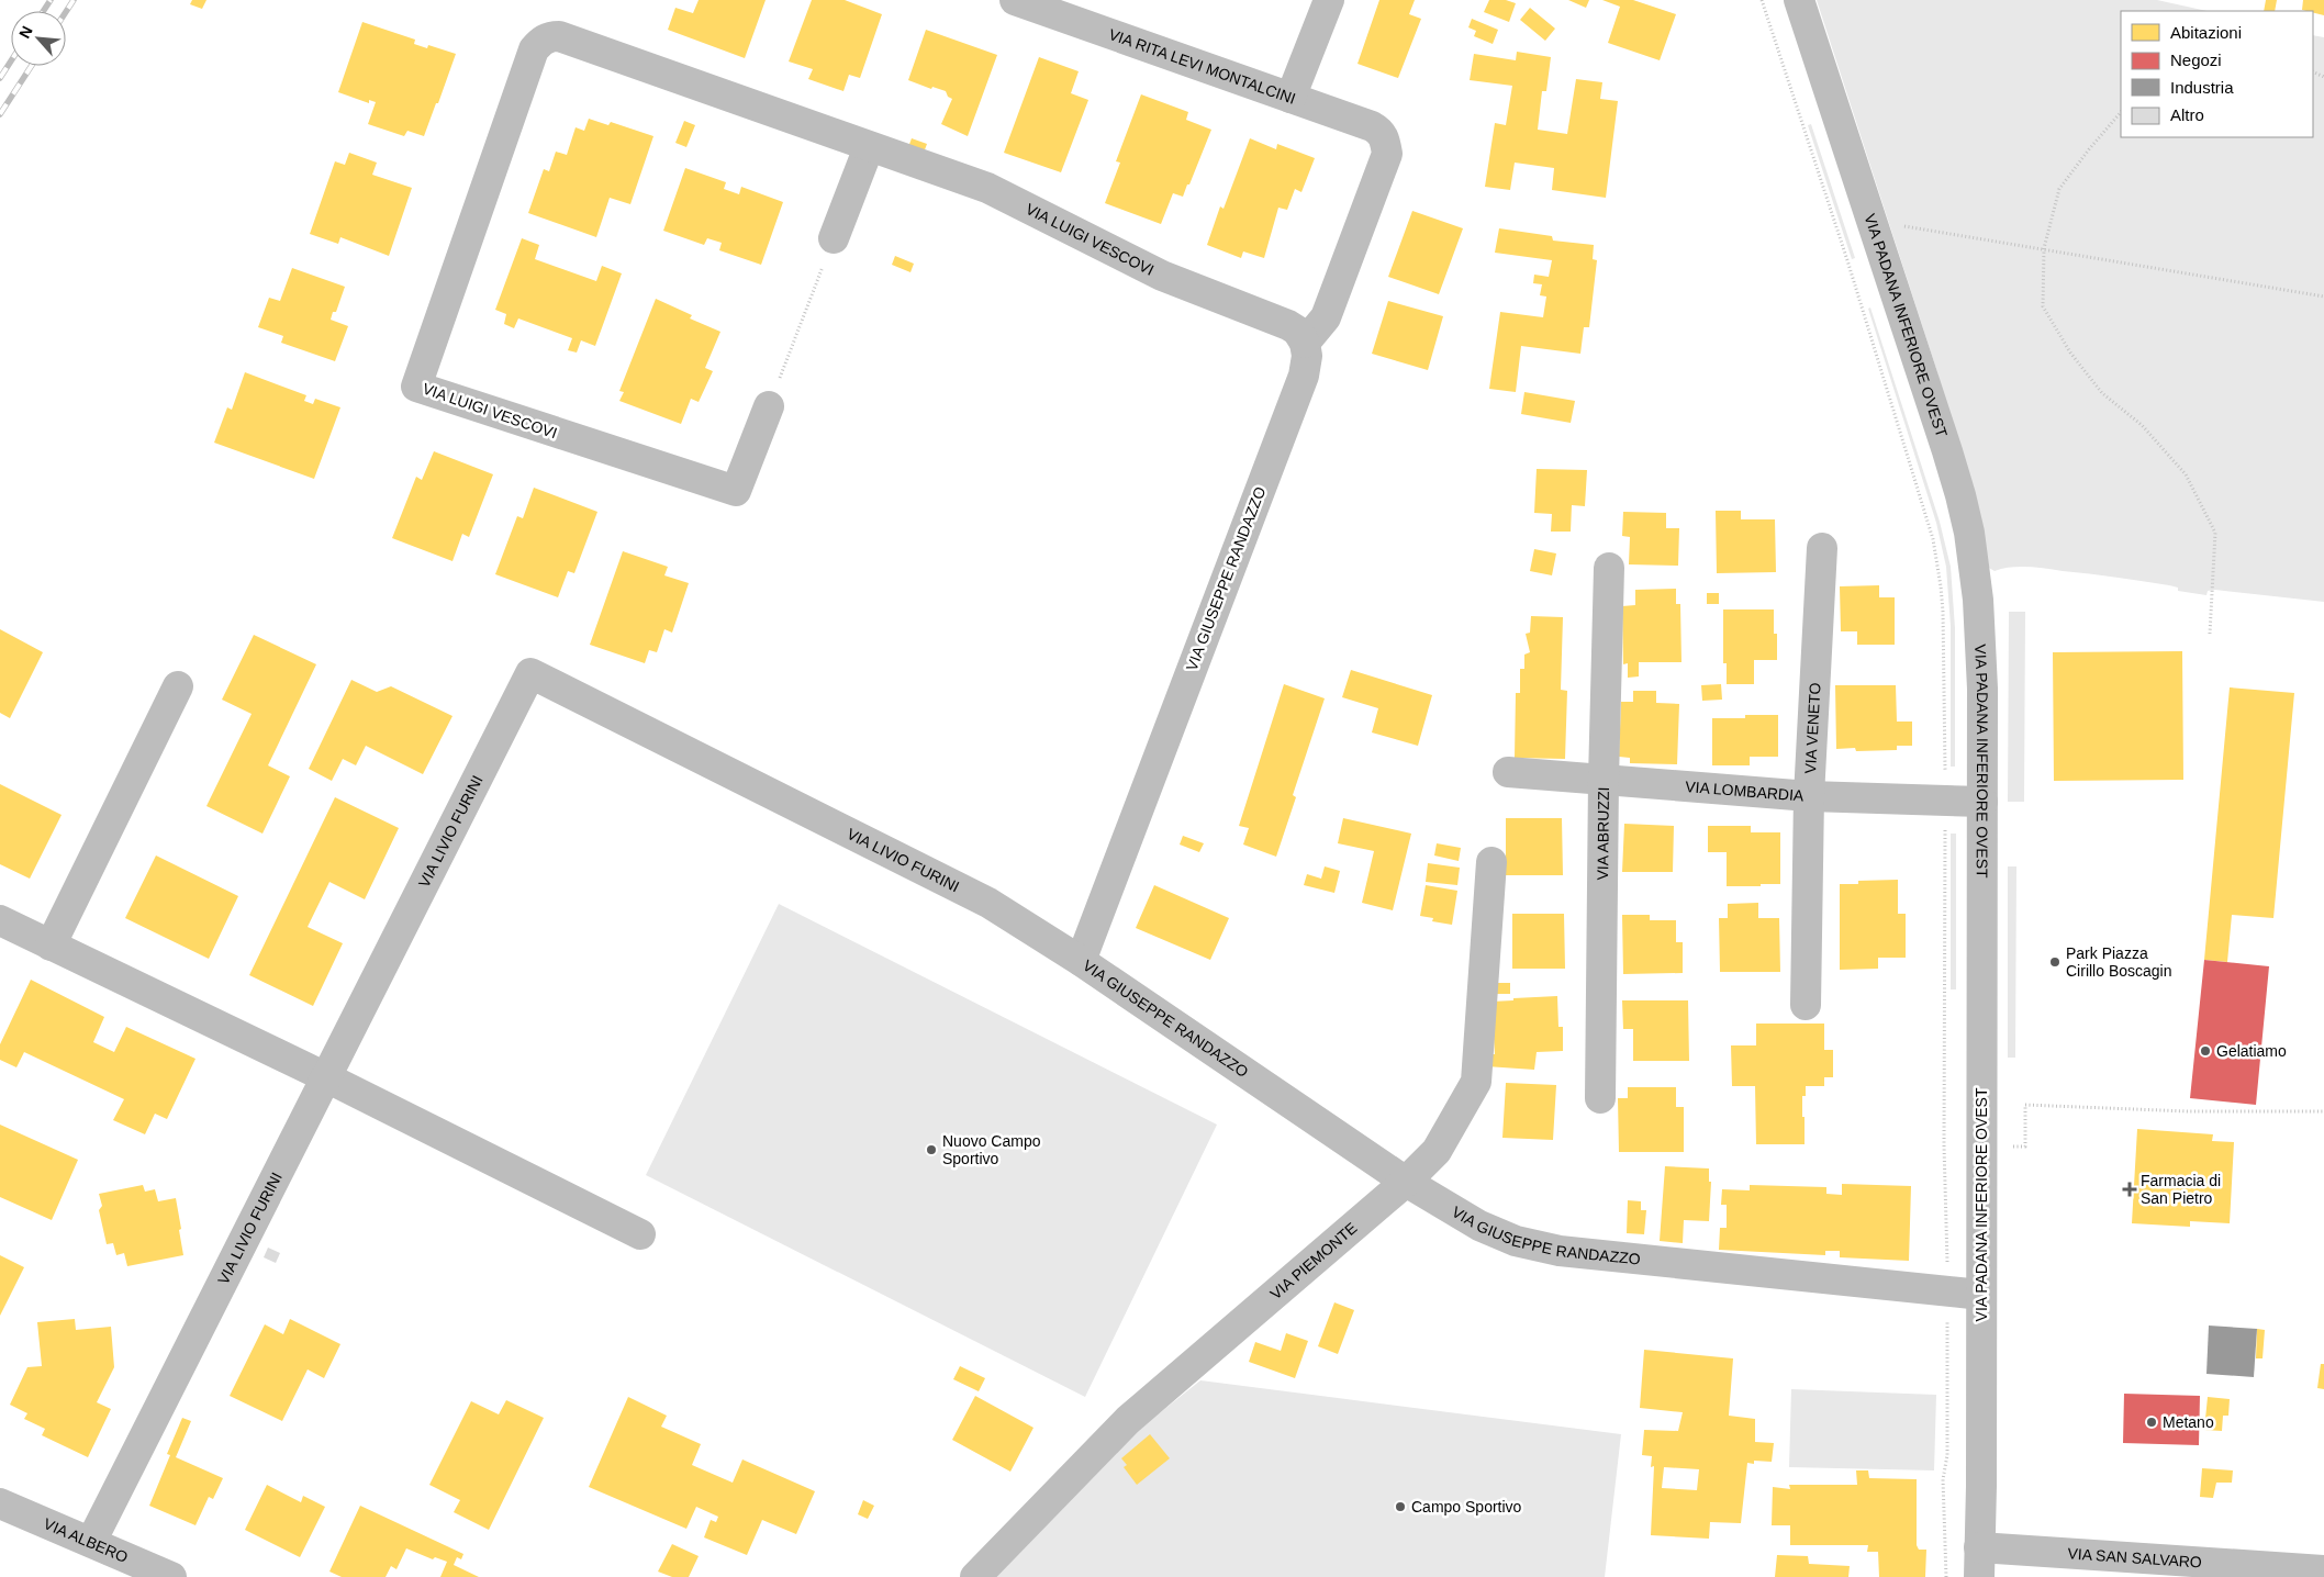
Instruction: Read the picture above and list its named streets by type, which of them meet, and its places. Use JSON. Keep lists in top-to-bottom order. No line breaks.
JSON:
{"streets":{"street":["VIA RITA LEVI MONTALCINI","VIA LUIGI VESCOVI","VIA PADANA INFERIORE OVEST","VIA GIUSEPPE RANDAZZO","VIA VENETO","VIA LOMBARDIA","VIA LIVIO FURINI","VIA ABRUZZI","VIA PIEMONTE","VIA ALBERO","VIA SAN SALVARO"]},"crossings":[["VIA RITA LEVI MONTALCINI","VIA LUIGI VESCOVI"],["VIA RITA LEVI MONTALCINI","VIA GIUSEPPE RANDAZZO"],["VIA LUIGI VESCOVI","VIA GIUSEPPE RANDAZZO"],["VIA PADANA INFERIORE OVEST","VIA GIUSEPPE RANDAZZO"],["VIA PADANA INFERIORE OVEST","VIA LOMBARDIA"],["VIA PADANA INFERIORE OVEST","VIA SAN SALVARO"],["VIA GIUSEPPE RANDAZZO","VIA LIVIO FURINI"],["VIA GIUSEPPE RANDAZZO","VIA PIEMONTE"],["VIA VENETO","VIA LOMBARDIA"],["VIA LOMBARDIA","VIA ABRUZZI"],["VIA LIVIO FURINI","VIA ALBERO"]],"places":{"other":["Park Piazza Cirillo Boscagin","Gelatiamo","Nuovo Campo Sportivo","Metano","Campo Sportivo"],"health":["Farmacia di San Pietro"]},"legend":["Abitazioni","Negozi","Industria","Altro"],"north":"top left"}
